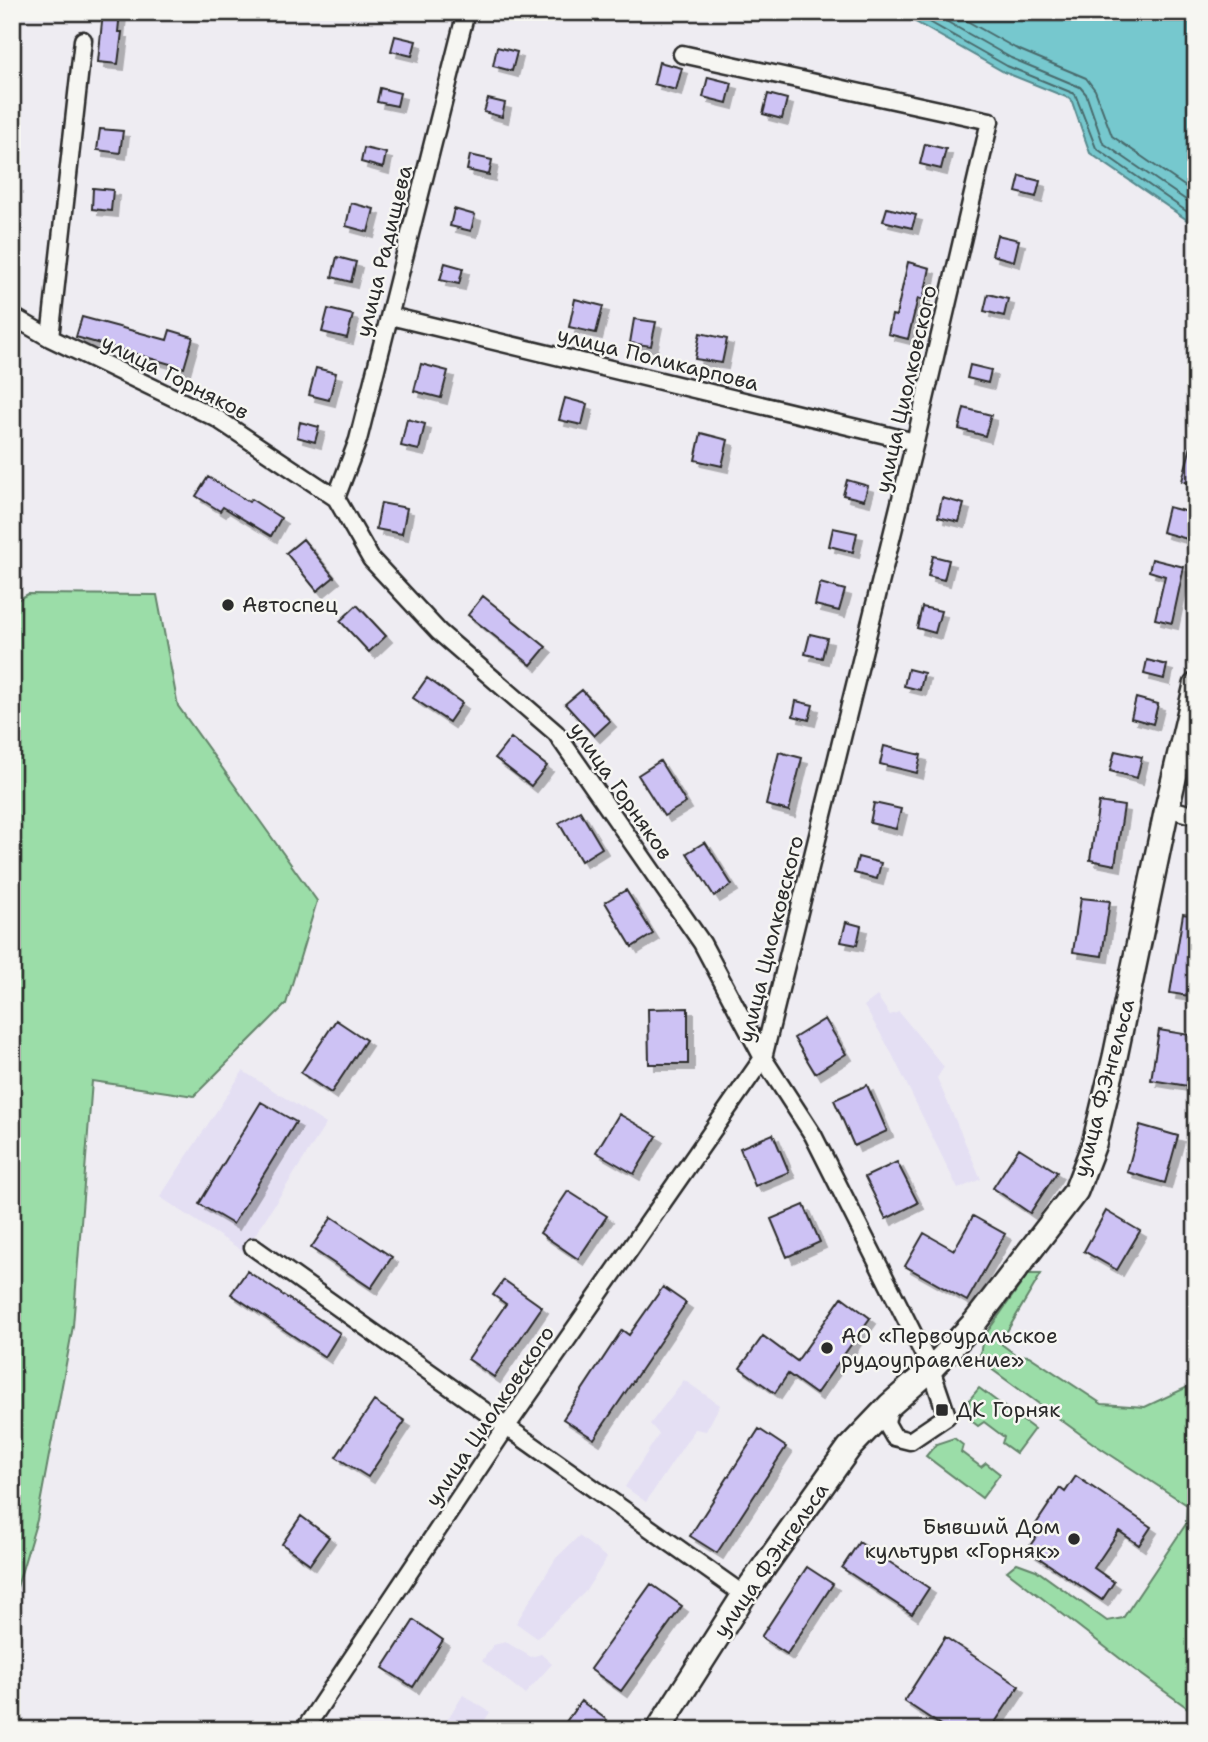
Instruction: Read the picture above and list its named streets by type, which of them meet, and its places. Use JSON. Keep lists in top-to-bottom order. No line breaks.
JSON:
{"streets":{"street":["улица Радищева","улица Поликарпова","улица Горняков","улица Циолковского","улица Ф.Энгельса"]},"crossings":[["улица Радищева","улица Поликарпова"],["улица Радищева","улица Горняков"],["улица Поликарпова","улица Циолковского"],["улица Горняков","улица Циолковского"],["улица Горняков","улица Ф.Энгельса"]],"places":{"other":["Автоспец","АО «Первоуральское рудоуправление»","Бывший Дом культуры «Горняк»"],"transit":["ДК Горняк"]}}
